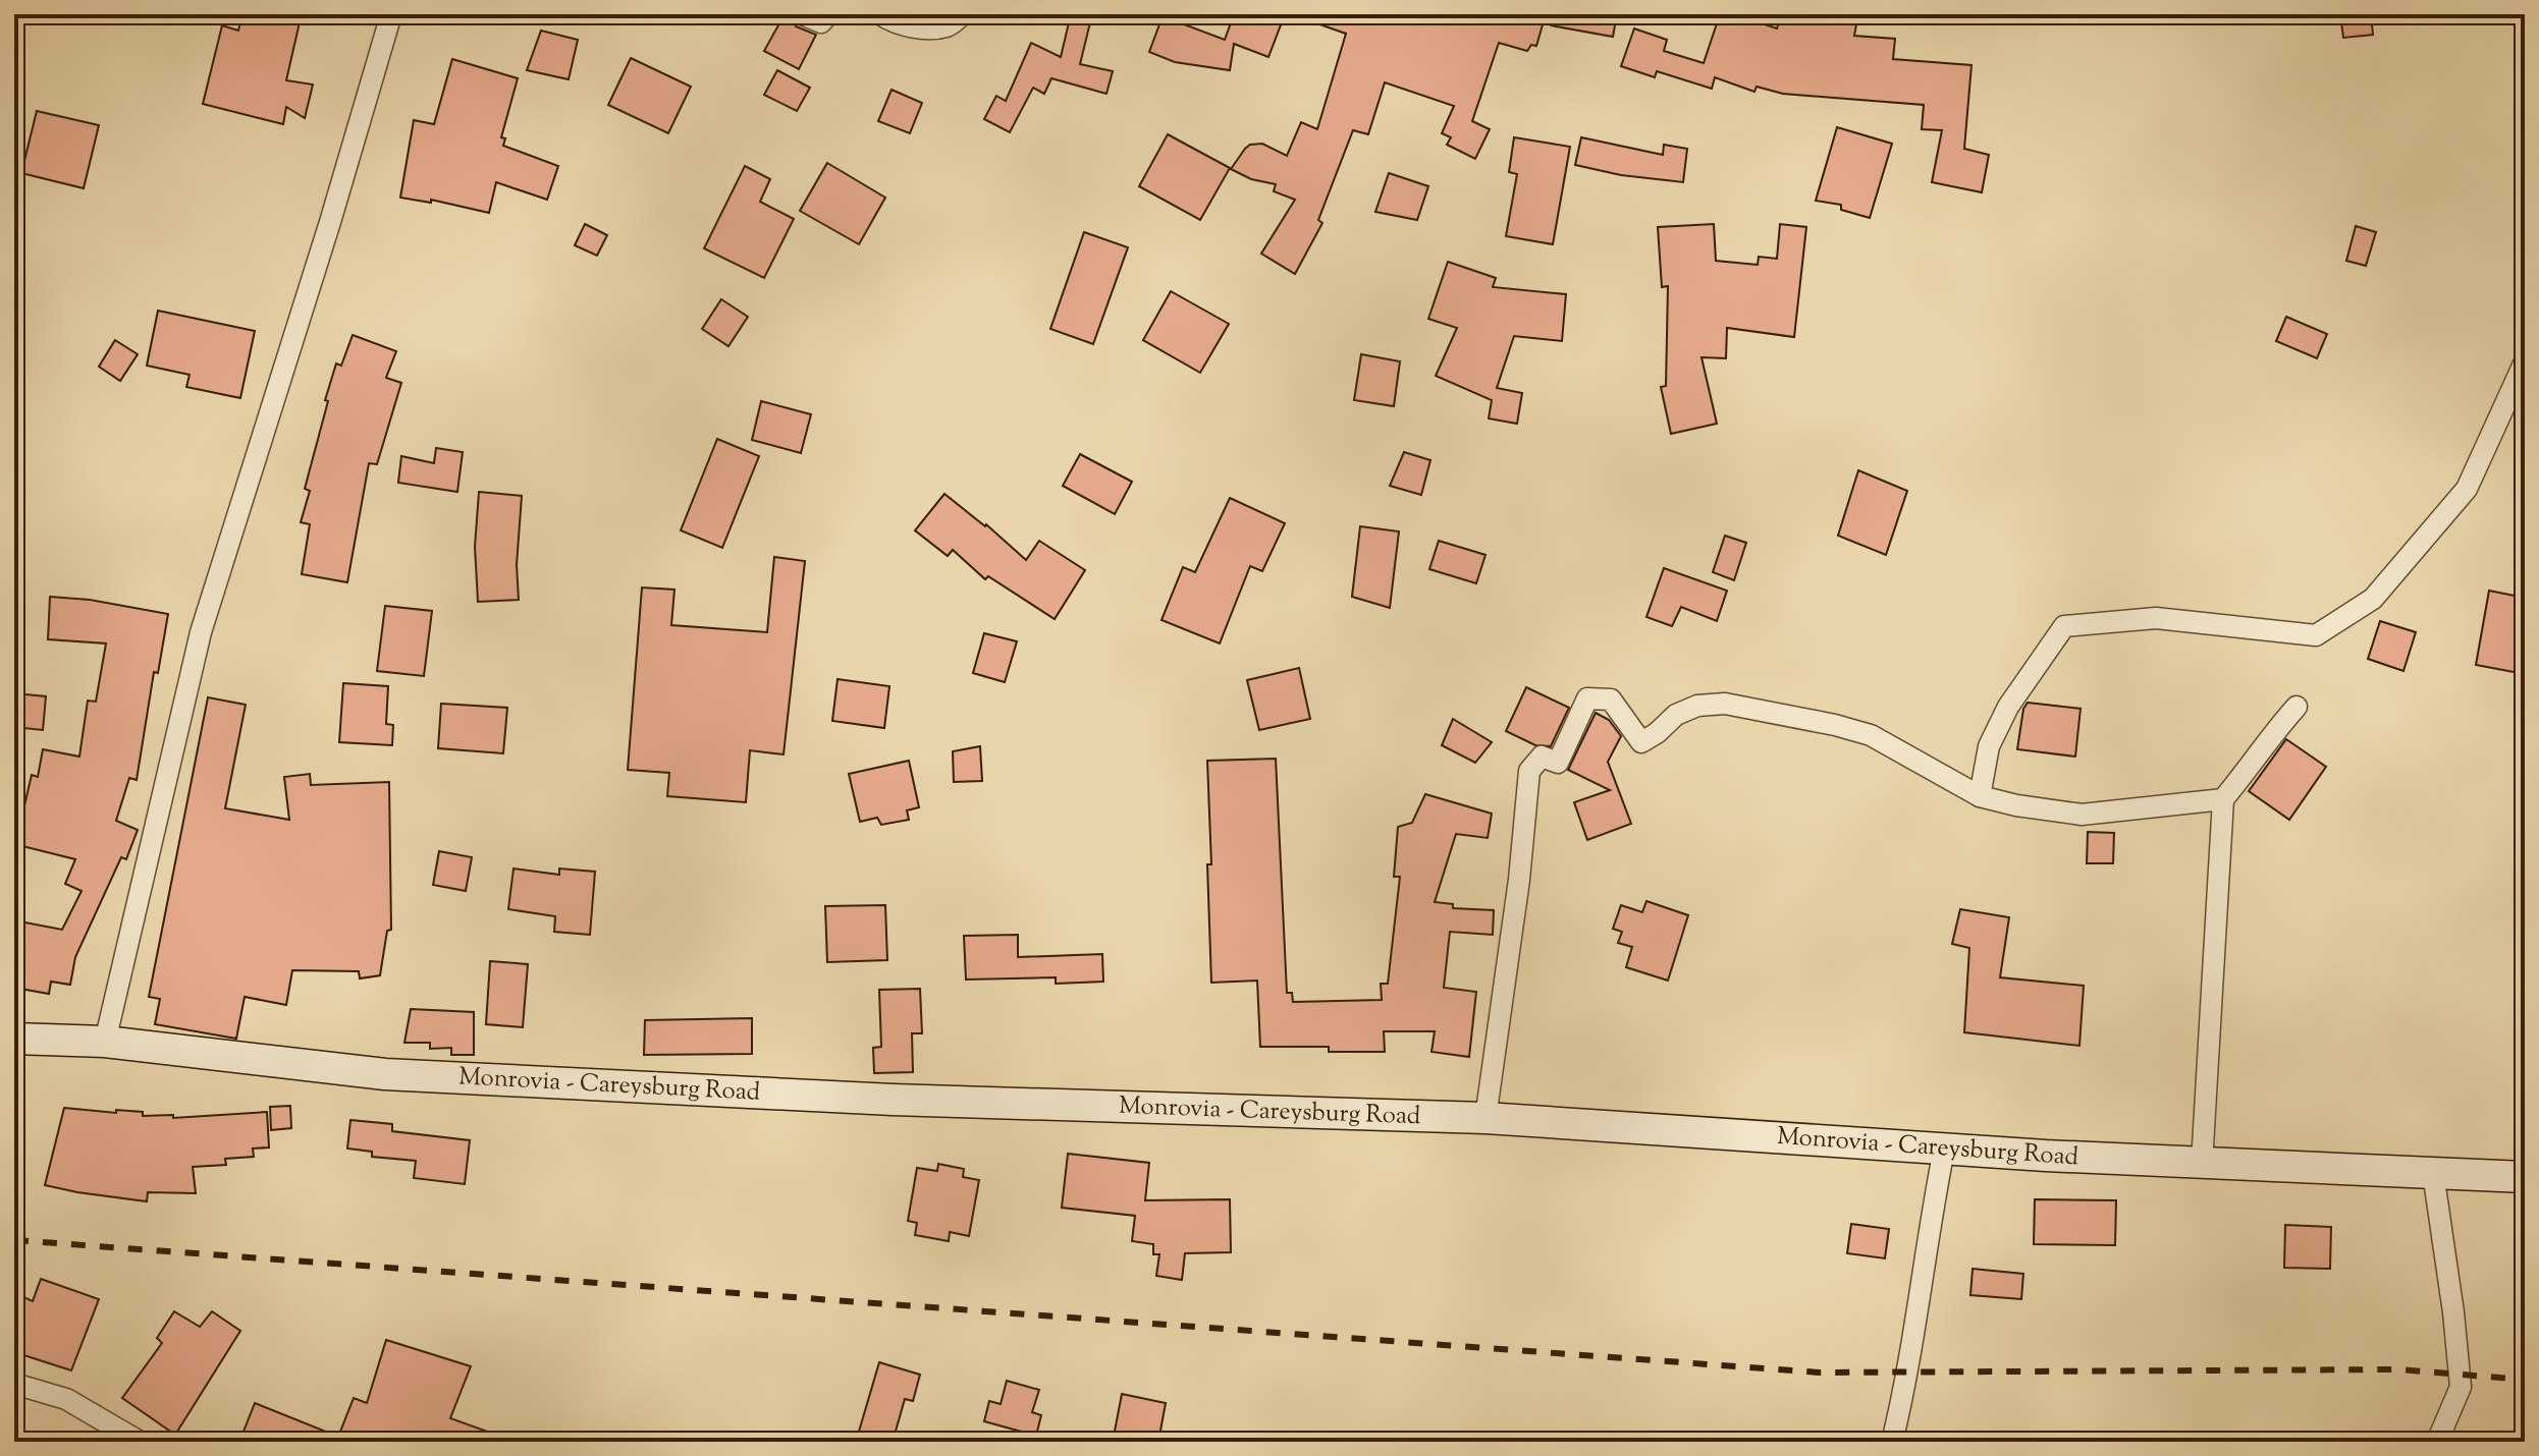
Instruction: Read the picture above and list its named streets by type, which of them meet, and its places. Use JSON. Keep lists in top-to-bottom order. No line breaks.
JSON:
{"streets":{"main road":["Monrovia - Careysburg Road"]}}
